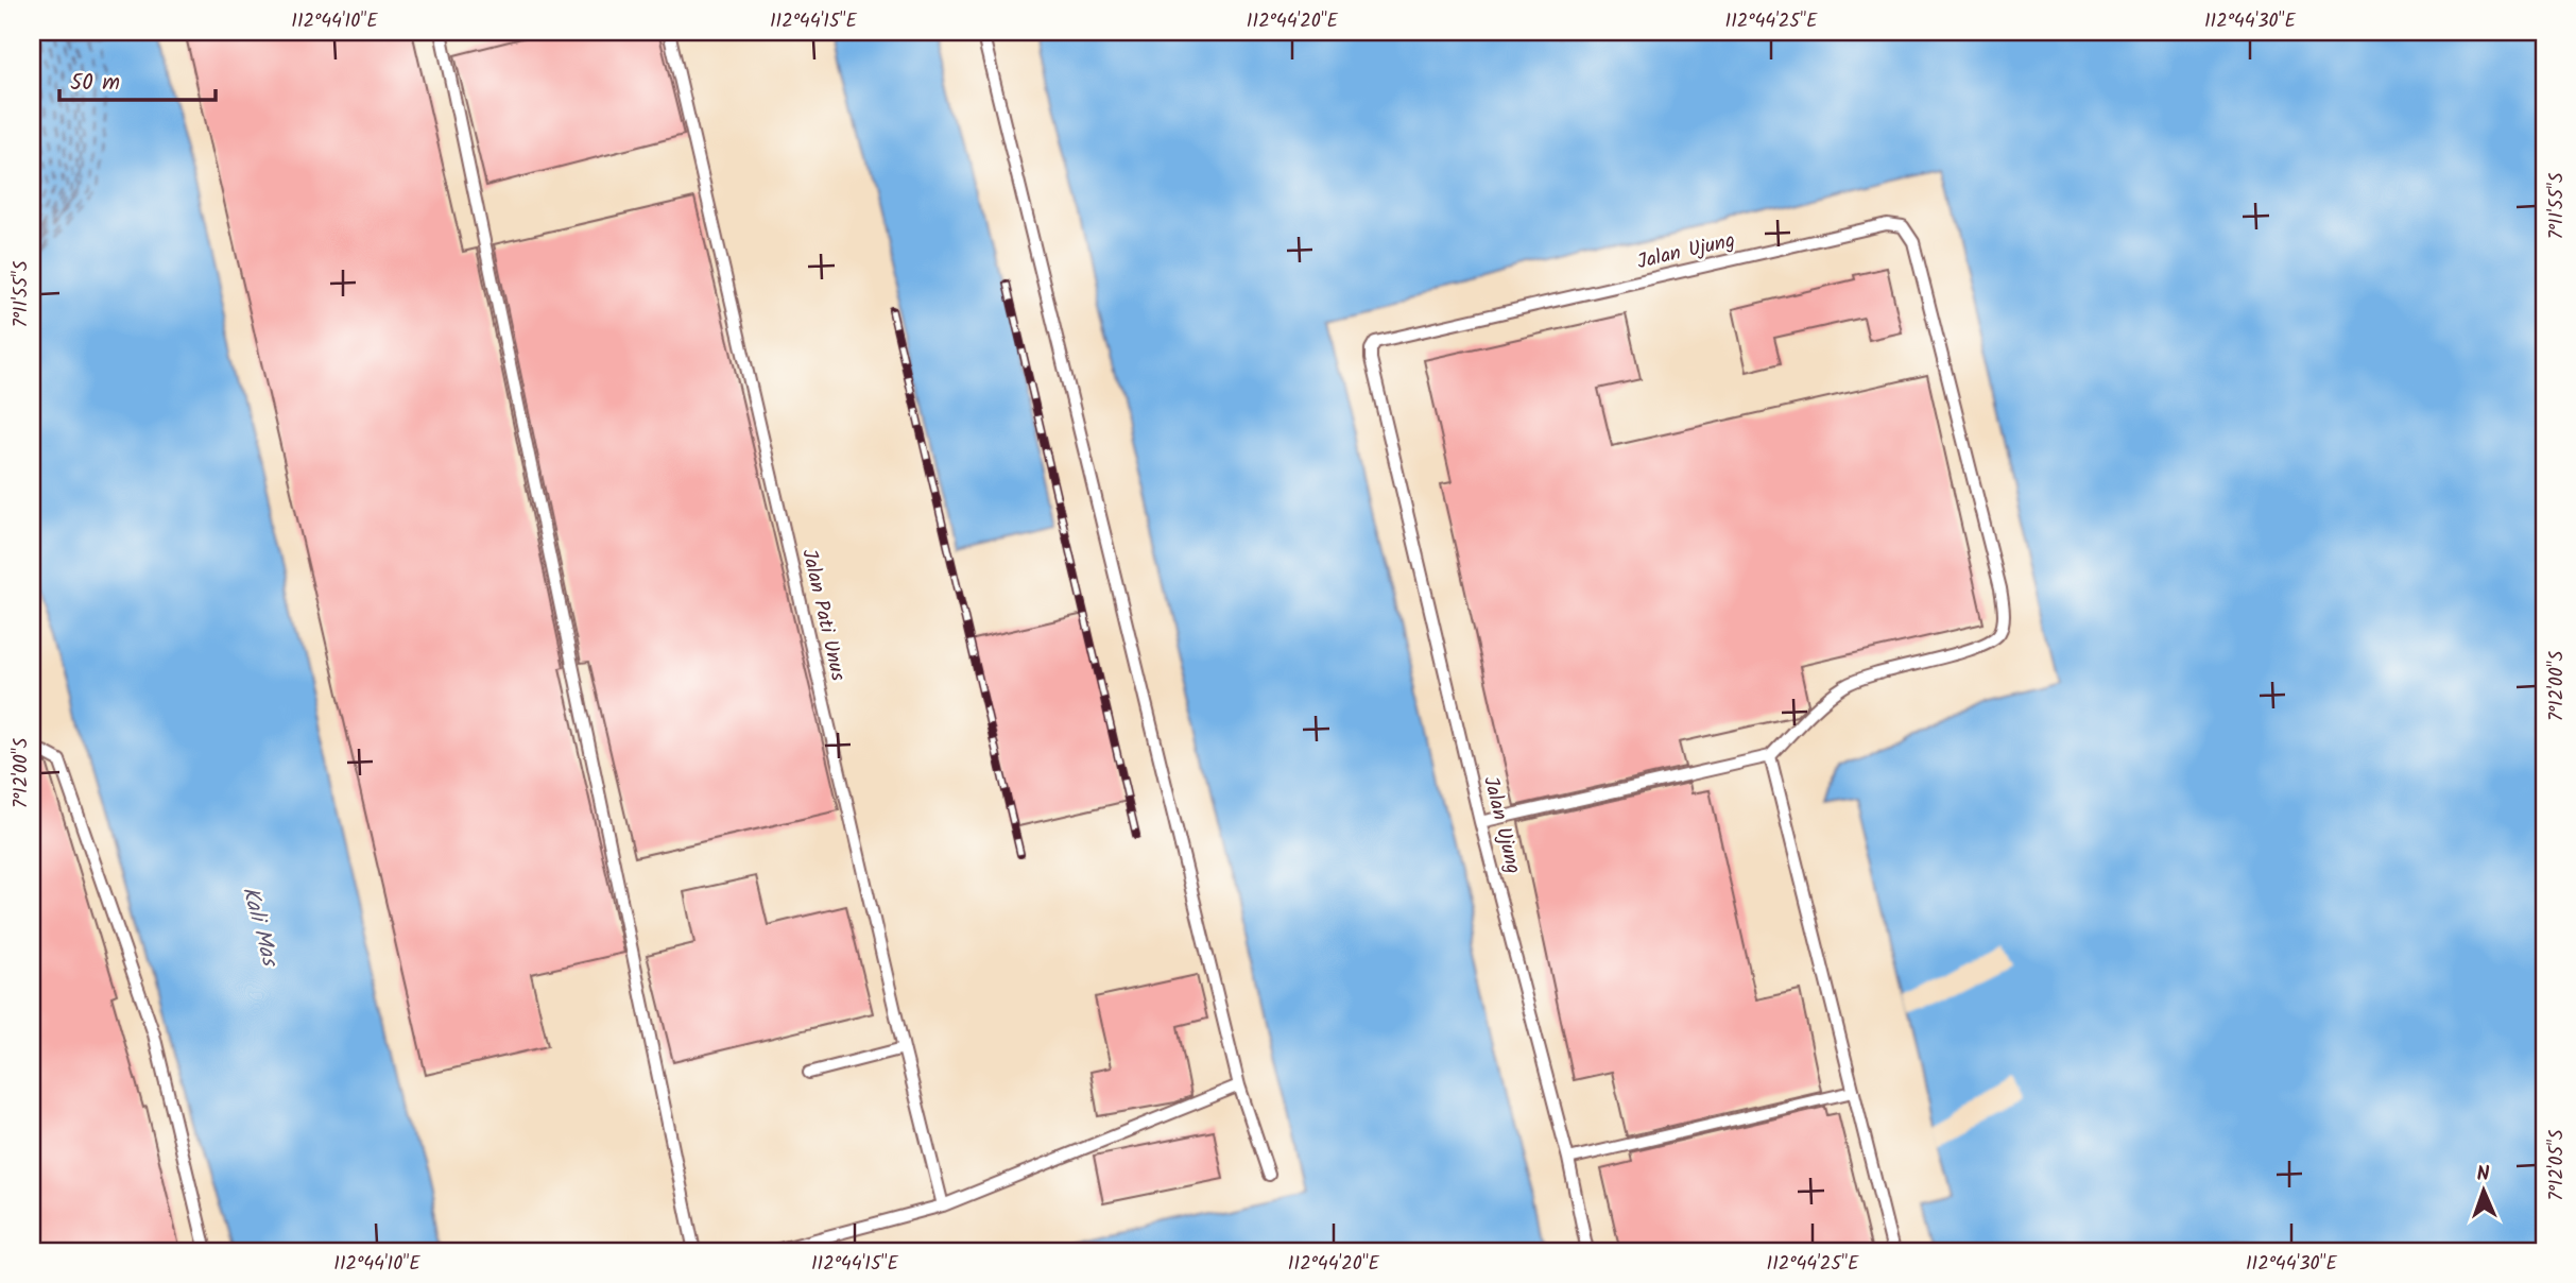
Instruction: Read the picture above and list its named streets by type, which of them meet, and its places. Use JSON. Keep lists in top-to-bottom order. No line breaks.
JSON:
{"streets":{"lane":["Jalan Ujung","Jalan Pati Unus"]},"water":["Kali Mas"],"scale_bar":"50 m","north":"top","coordinates":["112°44'10\"E","112°44'15\"E","112°44'20\"E","112°44'25\"E","112°44'30\"E","7°11'55\"S","7°12'00\"S","7°12'05\"S"]}
